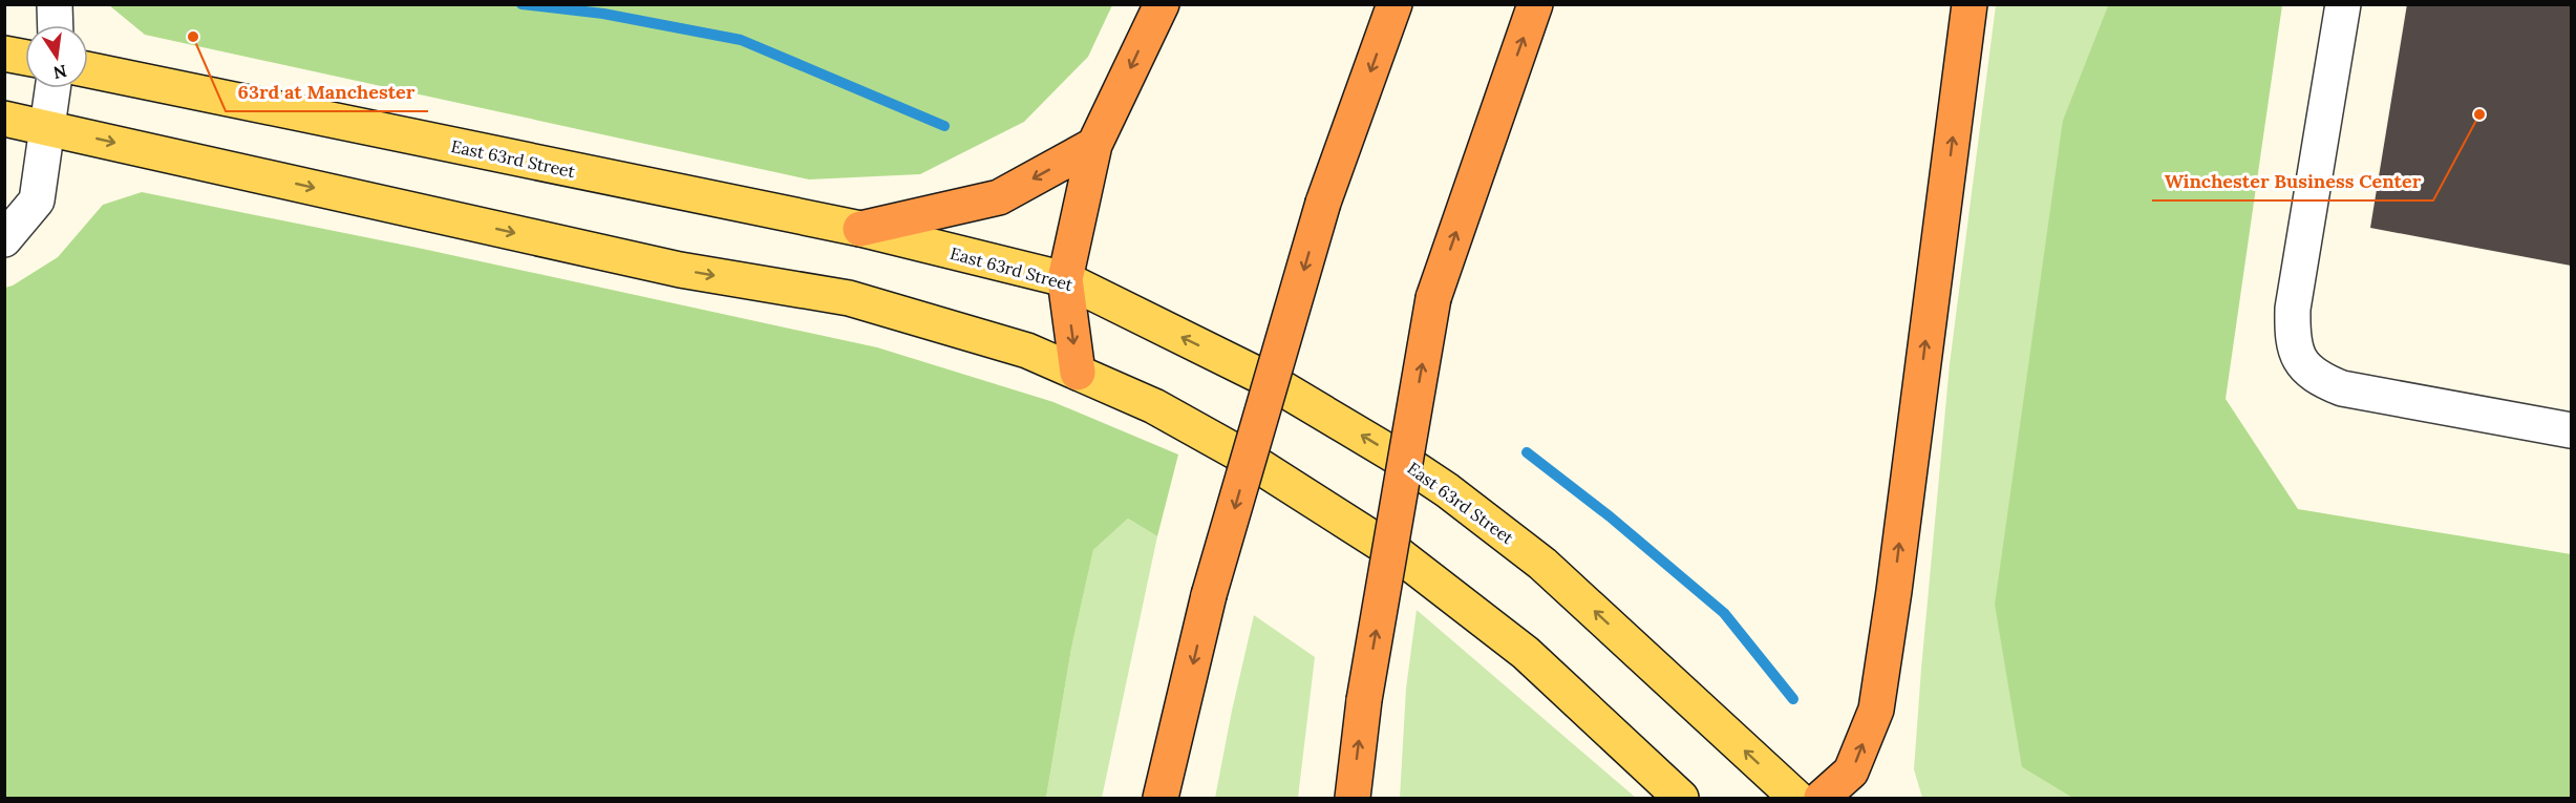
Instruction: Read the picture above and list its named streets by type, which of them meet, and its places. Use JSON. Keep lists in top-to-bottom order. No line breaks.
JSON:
{"streets":{"main road":["East 63rd Street"]},"places":["63rd at Manchester","Winchester Business Center"],"north":"bottom"}
